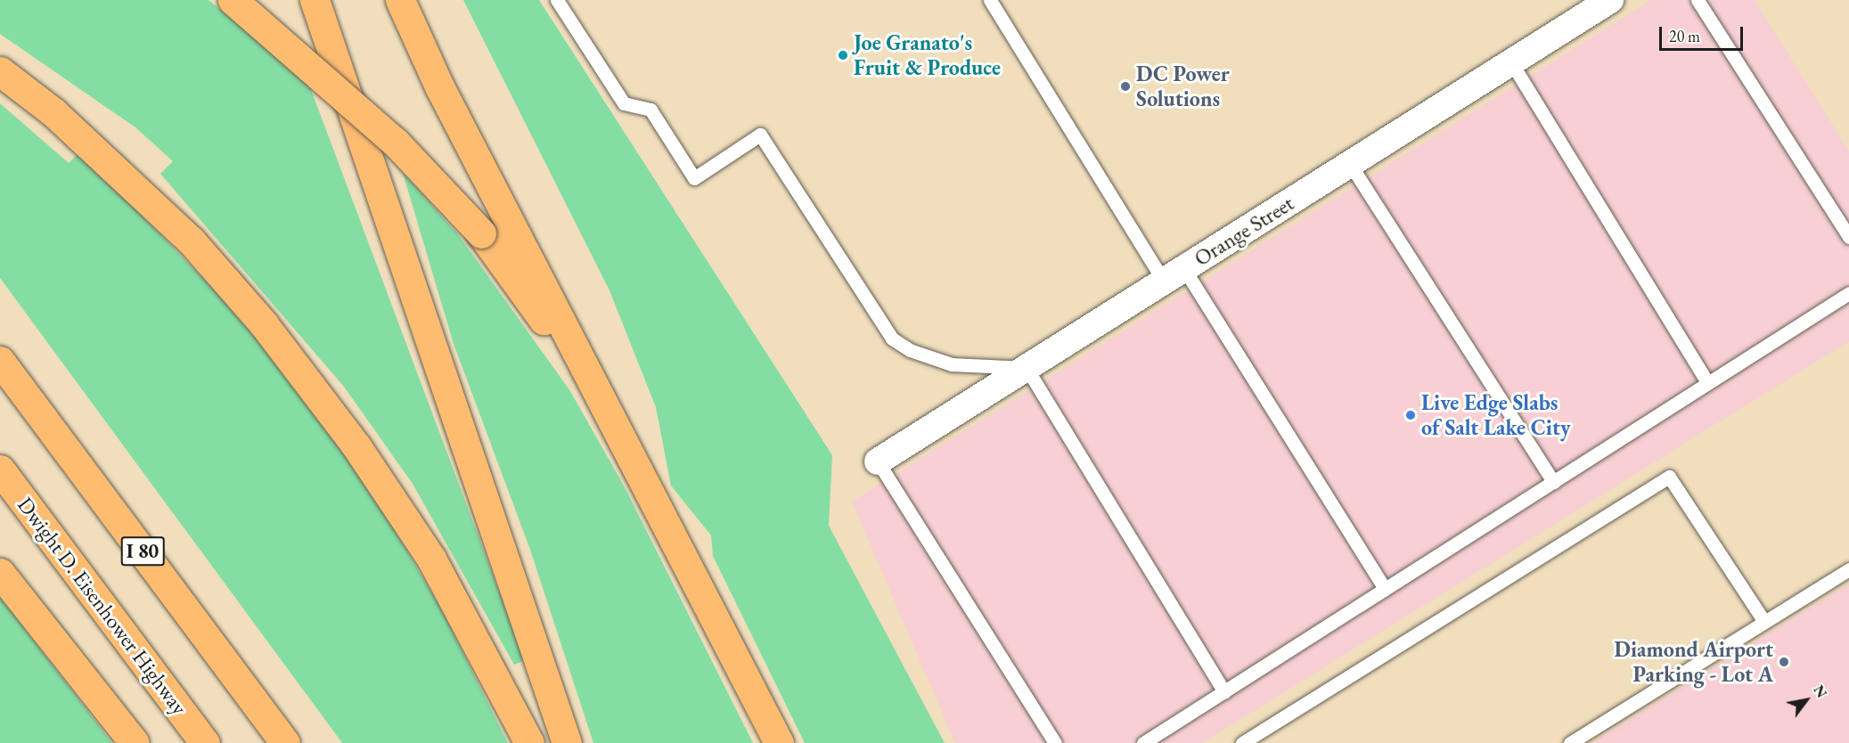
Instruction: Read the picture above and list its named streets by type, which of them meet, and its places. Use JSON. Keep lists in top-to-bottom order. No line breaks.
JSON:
{"streets":{"highway":["I 80","Dwight D. Eisenhower Highway"],"street":["Orange Street"]},"places":["Joe Granato's Fruit & Produce","DC Power Solutions","Live Edge Slabs of Salt Lake City","Diamond Airport Parking - Lot A"],"scale_bar":"20 m","north":"top right"}
